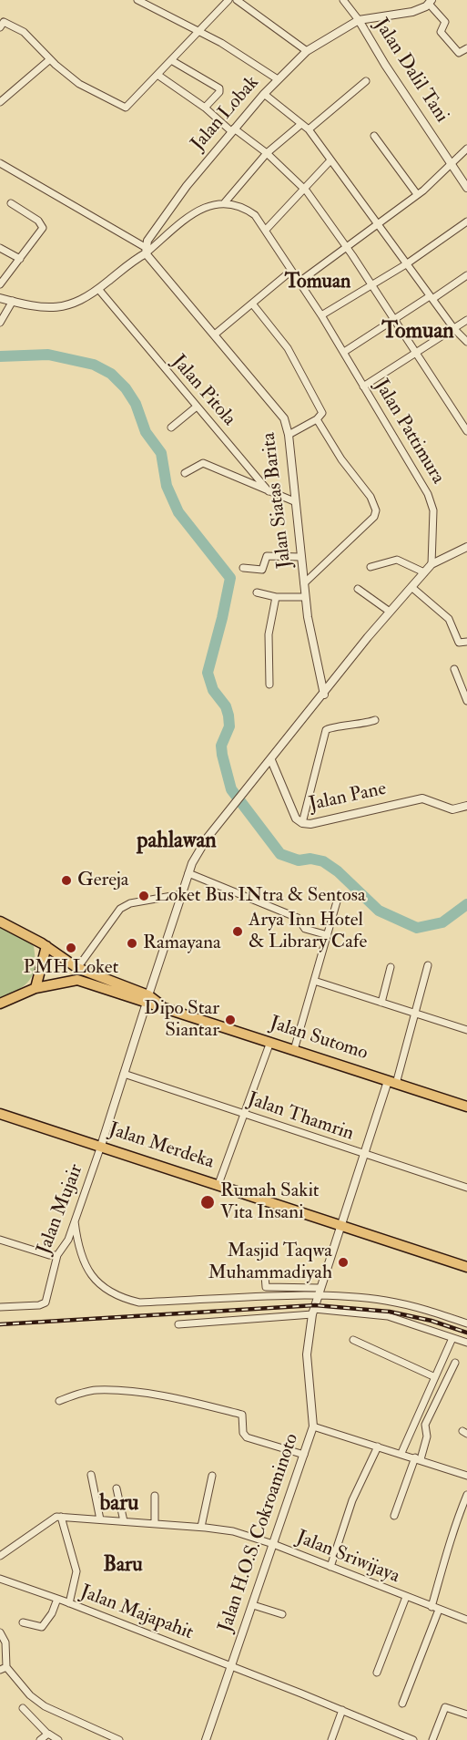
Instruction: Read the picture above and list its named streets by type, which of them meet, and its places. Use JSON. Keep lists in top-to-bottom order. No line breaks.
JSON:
{"streets":{"main road":["Jalan Sutomo","Jalan Merdeka"],"street":["Jalan Dalil Tani","Jalan Lobak","Jalan Pitola","Jalan Pattimura","Jalan Siatas Barita","Jalan Pane","Jalan Thamrin","Jalan Mujair","Jalan H.O.S. Cokroaminoto","Jalan Sriwijaya","Jalan Majapahit"]},"crossings":[["Jalan Dalil Tani","Jalan Lobak"],["Jalan Lobak","Jalan Siatas Barita"],["Jalan Pitola","Jalan Siatas Barita"],["Jalan Sutomo","Jalan H.O.S. Cokroaminoto"],["Jalan Thamrin","Jalan H.O.S. Cokroaminoto"],["Jalan Merdeka","Jalan Mujair"],["Jalan Merdeka","Jalan H.O.S. Cokroaminoto"],["Jalan H.O.S. Cokroaminoto","Jalan Sriwijaya"],["Jalan H.O.S. Cokroaminoto","Jalan Majapahit"]],"districts":["Tomuan","Tomuan","pahlawan","baru","Baru"],"places":["Gereja","Loket Bus INtra & Sentosa","Arya Inn Hotel & Library Cafe","Ramayana","PMH Loket","Dipo Star Siantar","Rumah Sakit Vita Insani","Masjid Taqwa Muhammadiyah"]}
